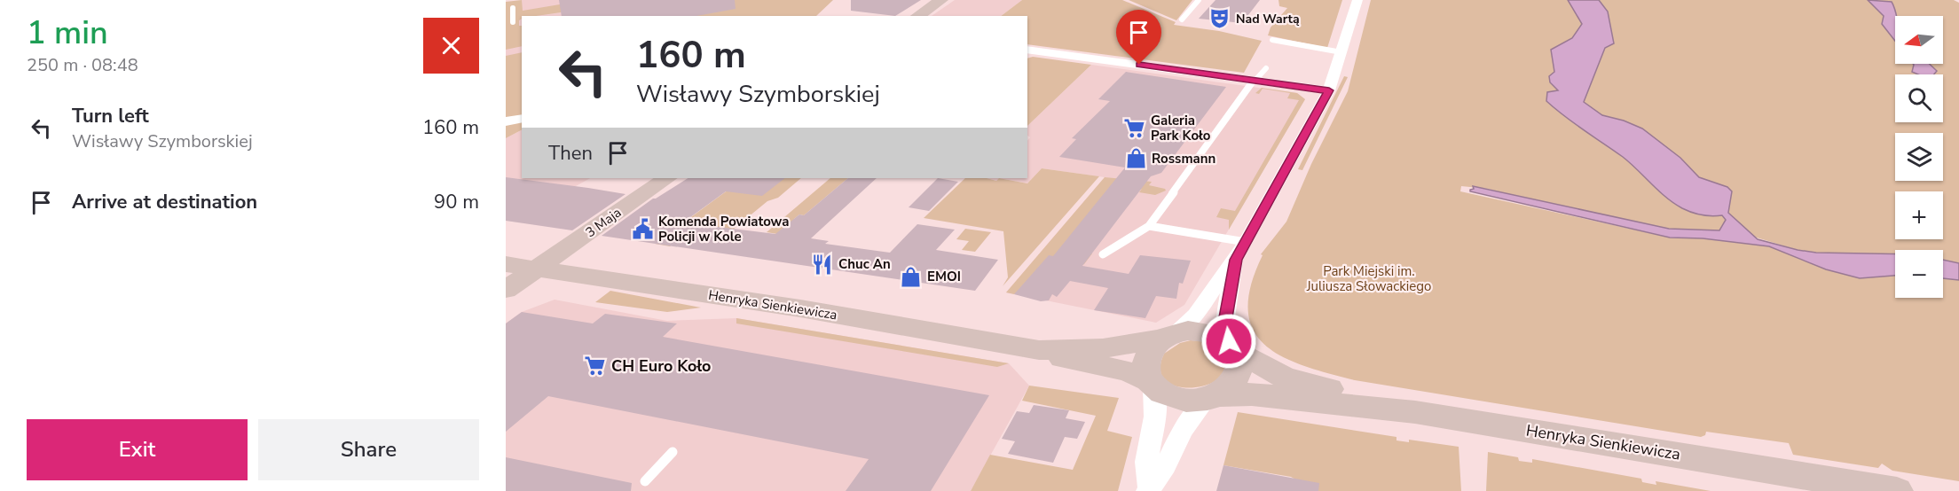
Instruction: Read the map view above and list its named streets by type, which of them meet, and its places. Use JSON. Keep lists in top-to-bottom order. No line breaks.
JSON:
{"streets":{"street":["3 Maja","Henryka Sienkiewicza"]},"crossings":[["3 Maja","Henryka Sienkiewicza"]],"parks":["Park Miejski im. Juliusza Słowackiego"],"places":{"theatre":["Nad Wartą"],"supermarket":["Galeria Park Koło","CH Euro Koło"],"shop":["Rossmann","EMOI"],"public building":["Komenda Powiatowa Policji w Kole"],"restaurant":["Chuc An"]},"north":"left","page":{"heading":["1 min","250 m · 08:48"],"map_buttons":["+","−"],"turn":["160 m","Wisławy Szymborskiej"],"list":[{"name":"Turn left","note":"Wisławy Szymborskiej","value":"160 m"},{"name":"Arrive at destination","value":"90 m"}],"then":"Then","buttons":["Exit","Share"]}}
